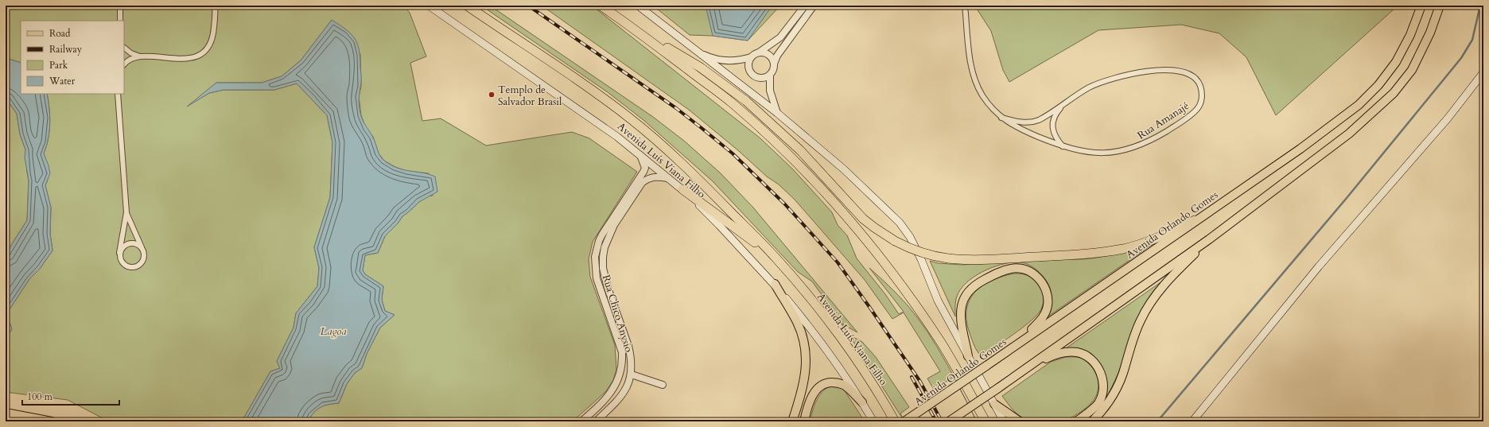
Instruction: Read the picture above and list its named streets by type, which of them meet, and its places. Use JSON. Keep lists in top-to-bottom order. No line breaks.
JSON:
{"streets":{"highway":["Avenida Luís Viana Filho"],"main road":["Avenida Orlando Gomes"],"street":["Rua Amanajé","Rua Chico Anysio"]},"crossings":[["Avenida Luís Viana Filho","Rua Chico Anysio"]],"water":["Lagoa"],"places":["Templo de Salvador Brasil"],"legend":["Road","Railway","Park","Water"],"scale_bar":"100 m"}
